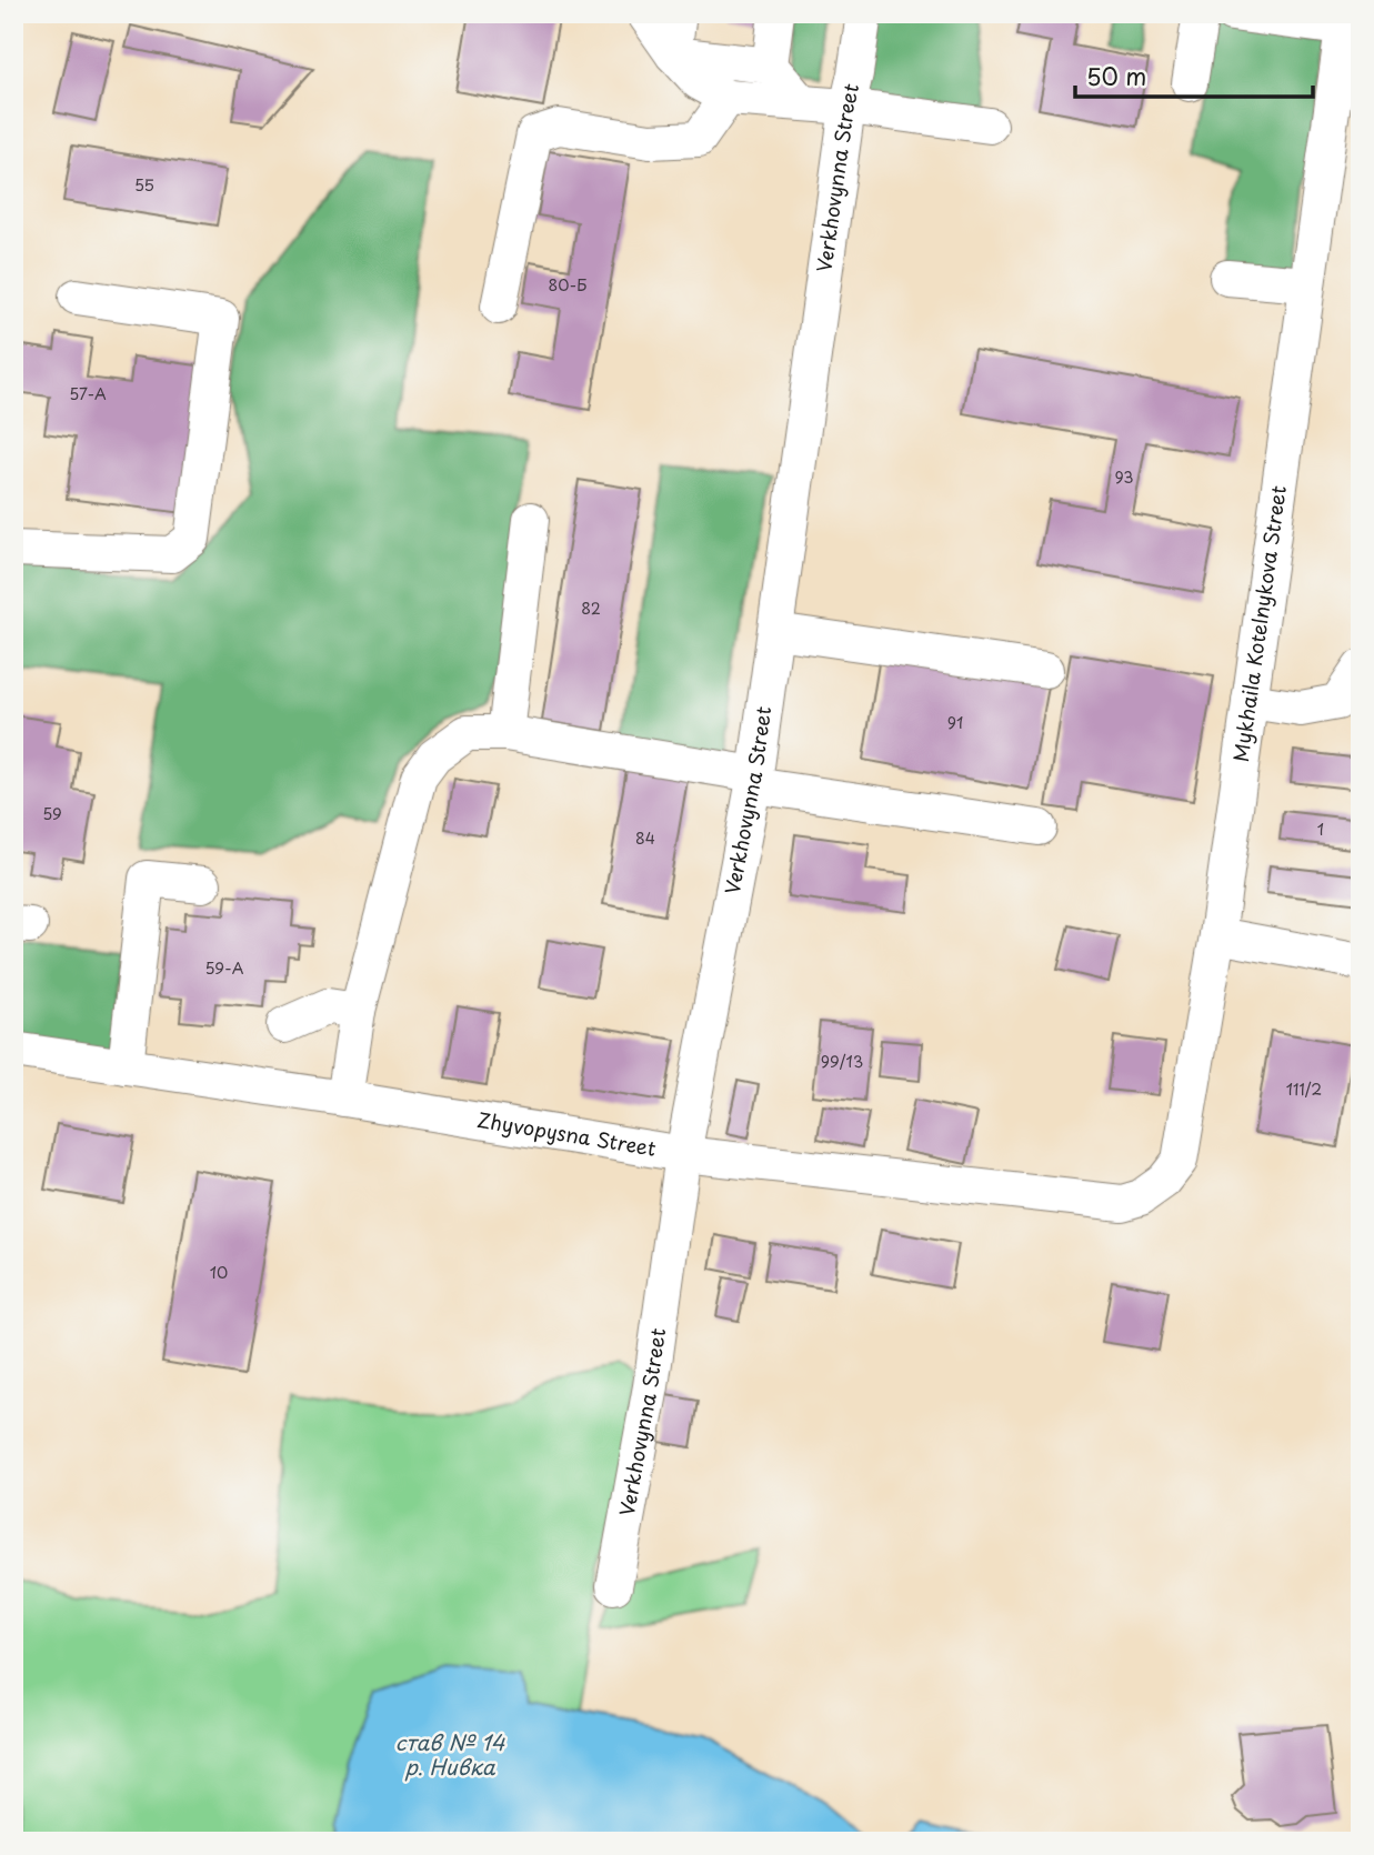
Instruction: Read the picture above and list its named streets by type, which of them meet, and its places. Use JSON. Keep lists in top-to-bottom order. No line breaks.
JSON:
{"streets":{"street":["Verkhovynna Street","Mykhaila Kotelnykova Street","Zhyvopysna Street"]},"crossings":[["Verkhovynna Street","Zhyvopysna Street"],["Mykhaila Kotelnykova Street","Zhyvopysna Street"]],"water":["став № 14 р. Нивка"],"house_numbers":["55","80-Б","57-А","93","82","91","59","1","84","59-А","99/13","111/2","10"],"scale_bar":"50 m"}
